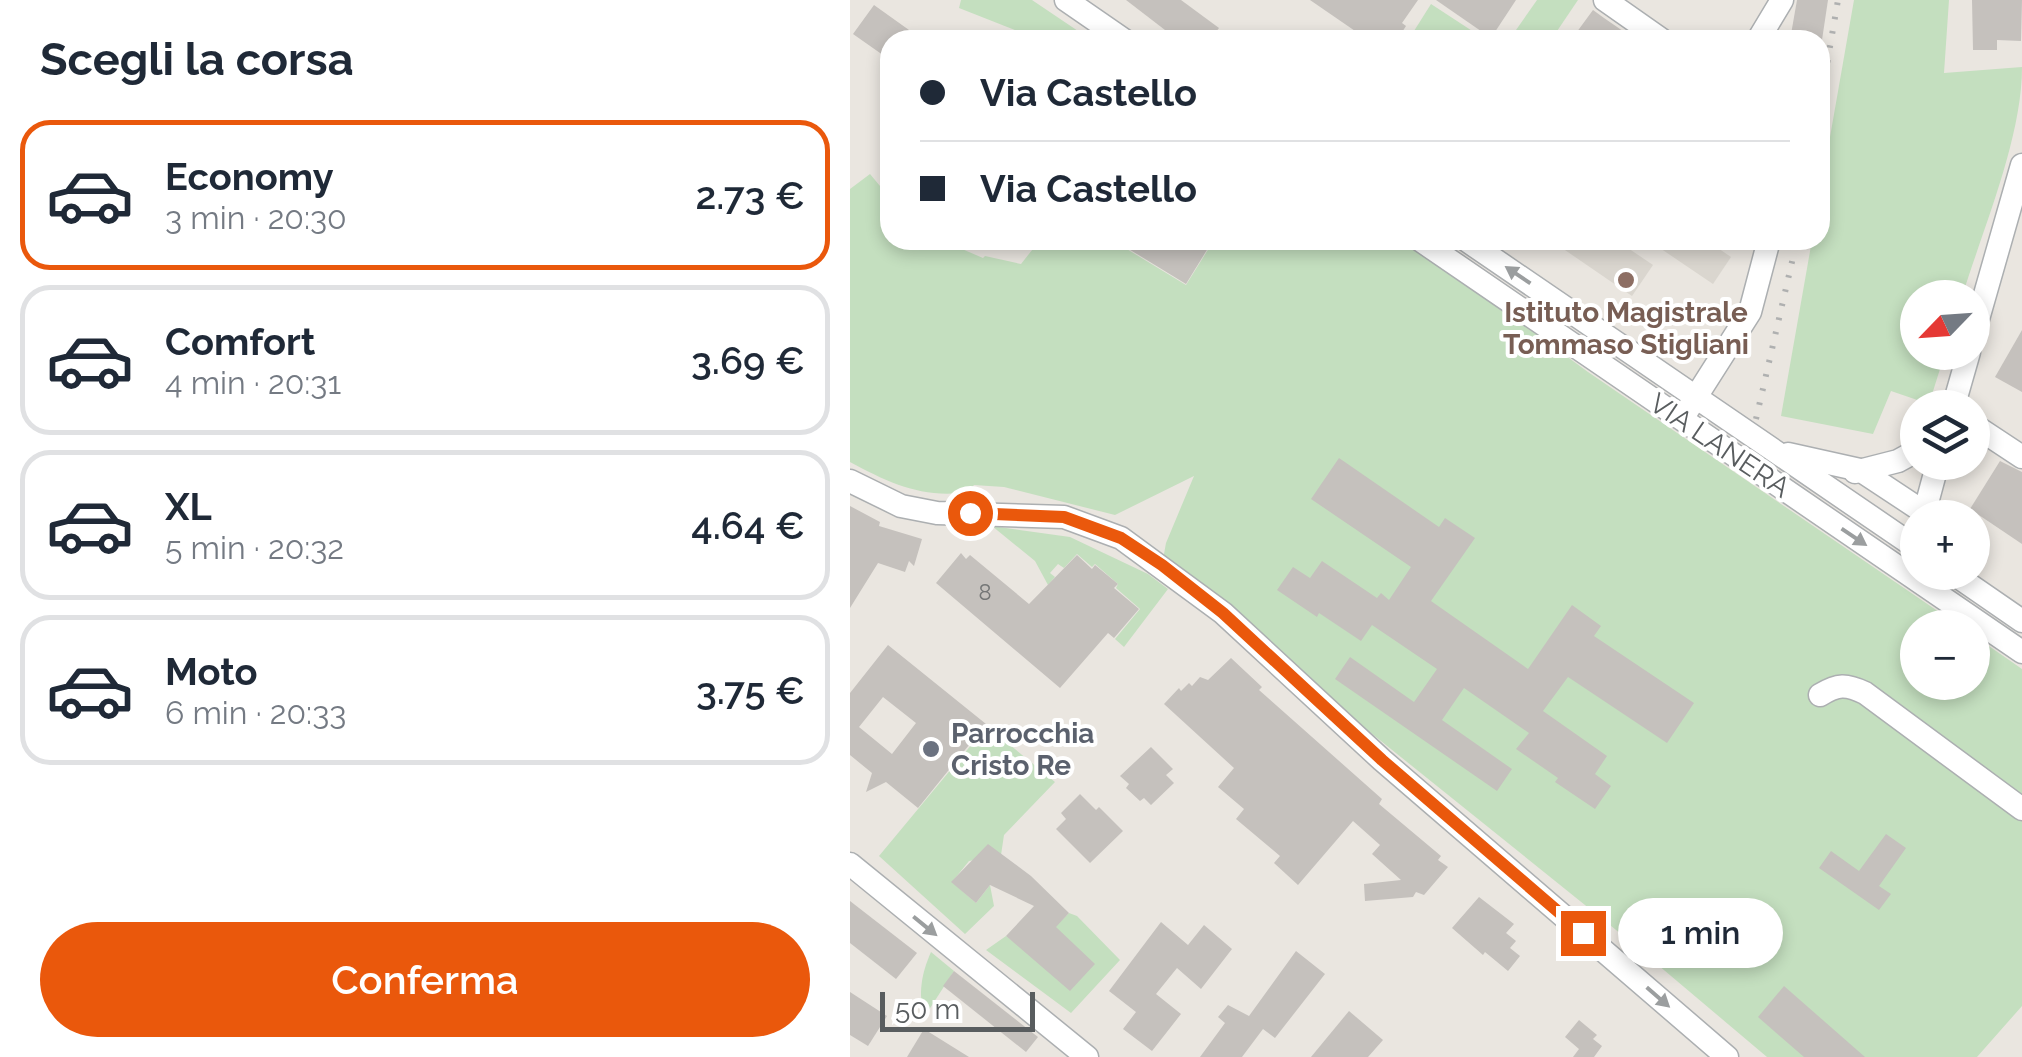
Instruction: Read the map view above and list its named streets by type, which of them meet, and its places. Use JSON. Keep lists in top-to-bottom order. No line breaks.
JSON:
{"streets":{"street":["VIA LANERA"]},"places":["Istituto Magistrale Tommaso Stigliani","Parrocchia Cristo Re"],"house_numbers":["8"],"scale_bar":"50 m","north":"bottom left","page":{"heading":"Scegli la corsa","banner":["Via Castello","Via Castello"],"list":[{"name":"Economy","note":"3 min · 20:30","value":"2.73 €"},{"name":"Comfort","note":"4 min · 20:31","value":"3.69 €"},{"name":"XL","note":"5 min · 20:32","value":"4.64 €"},{"name":"Moto","note":"6 min · 20:33","value":"3.75 €"}],"map_buttons":["+","−"],"bubble":"1 min","buttons":"Conferma","scale":"50 m"}}
